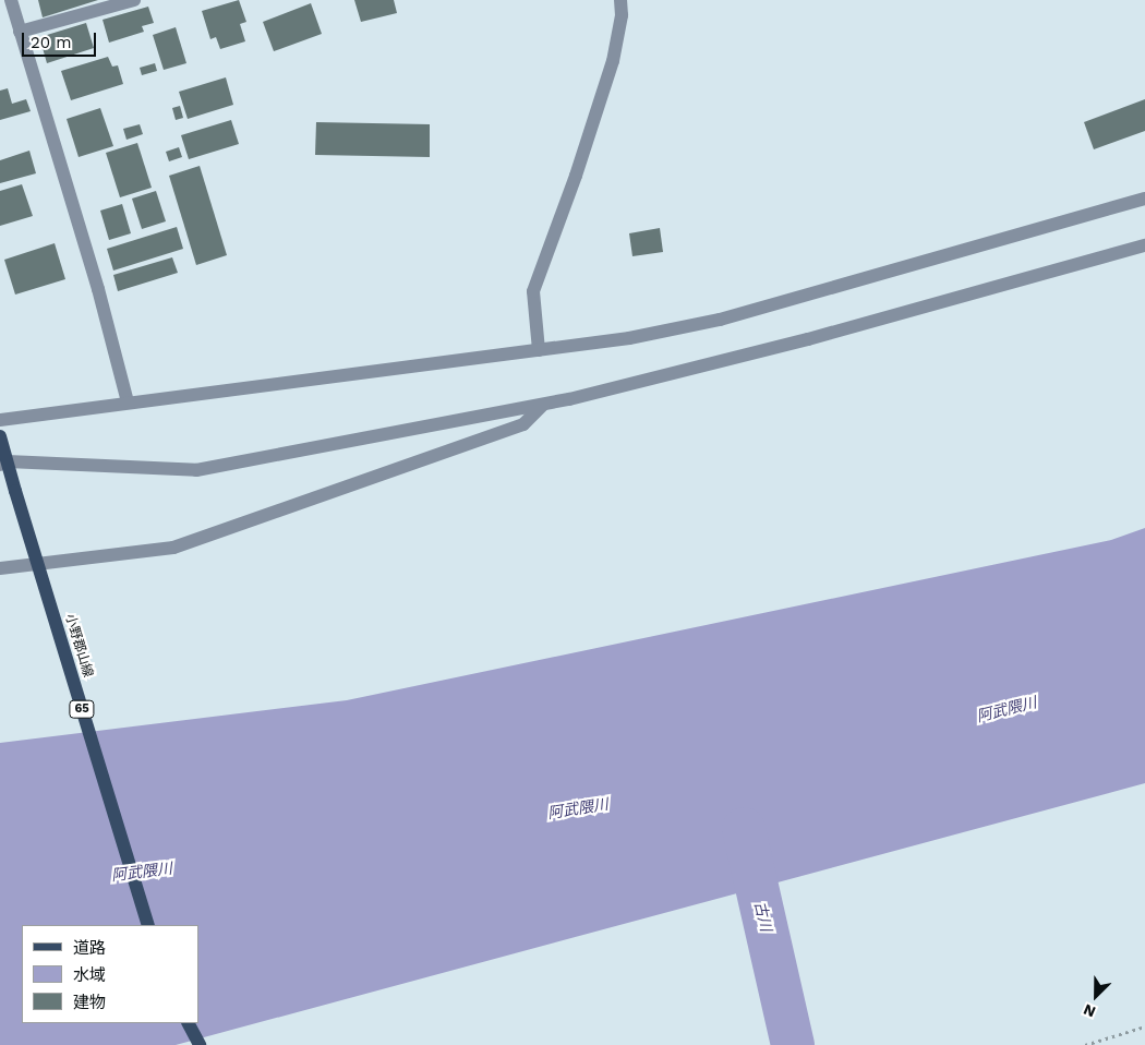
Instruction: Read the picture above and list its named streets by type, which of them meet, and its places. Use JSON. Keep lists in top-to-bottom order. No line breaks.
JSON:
{"streets":{"main road":["小野郡山線","65"]},"water":["阿武隈川","古川"],"legend":["道路","水域","建物"],"scale_bar":"20 m","north":"bottom left"}
